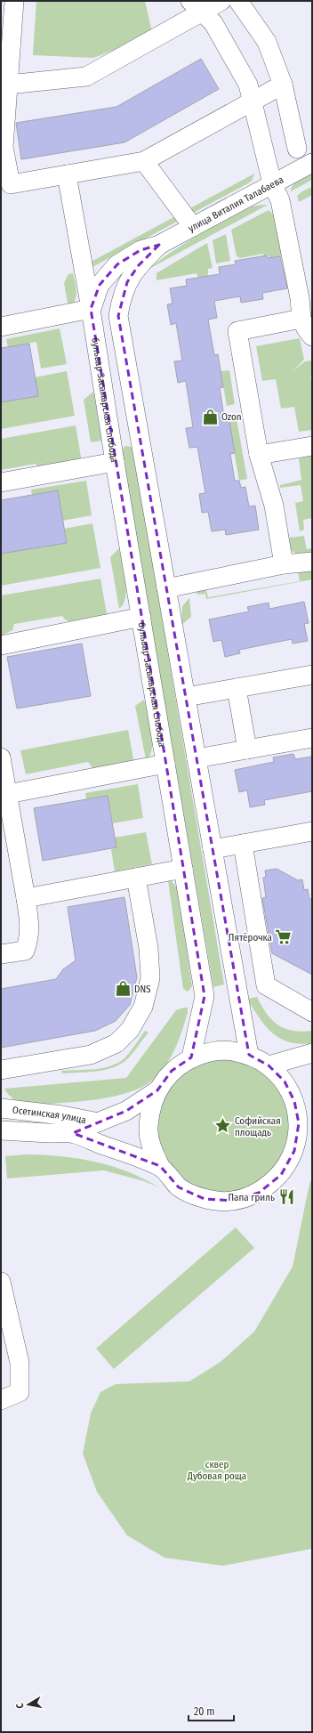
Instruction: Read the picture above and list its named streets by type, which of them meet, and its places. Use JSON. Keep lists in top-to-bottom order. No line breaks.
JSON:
{"streets":{"street":["улица Виталия Талабаева","бульвар Засамарская Слобода","Осетинская улица"]},"parks":["сквер Дубовая роща"],"places":{"shop":["Ozon","DNS"],"supermarket":["Пятёрочка"],"place":["Софийская площадь"],"restaurant":["Папа гриль"]},"scale_bar":"20 m","north":"left"}
